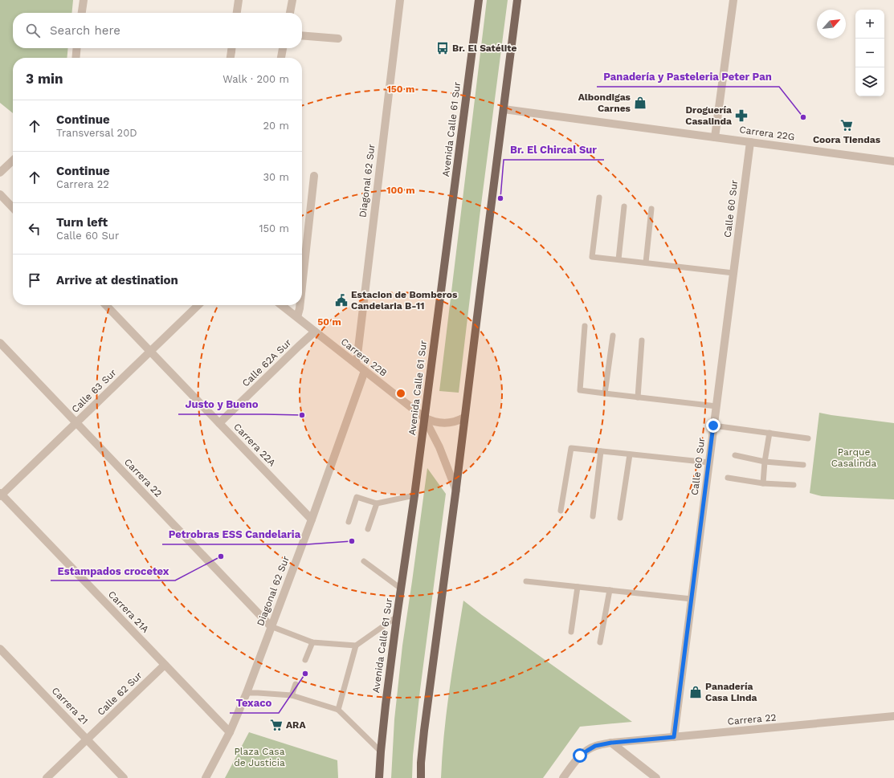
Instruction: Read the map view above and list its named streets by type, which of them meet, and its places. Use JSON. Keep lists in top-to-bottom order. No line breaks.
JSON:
{"streets":{"main road":["Avenida Calle 61 Sur"],"street":["Carrera 22G","Diagonal 62 Sur","Calle 60 Sur","Carrera 22B","Calle 62A Sur","Calle 63 Sur","Carrera 22A","Carrera 22","Carrera 21A","Calle 62 Sur","Carrera 21"]},"crossings":[["Avenida Calle 61 Sur","Carrera 22B"],["Carrera 22G","Calle 60 Sur"],["Diagonal 62 Sur","Carrera 22B"],["Diagonal 62 Sur","Carrera 22A"],["Diagonal 62 Sur","Carrera 22"],["Diagonal 62 Sur","Carrera 21A"],["Calle 60 Sur","Carrera 22"],["Carrera 22B","Calle 62A Sur"],["Calle 62A Sur","Carrera 22A"],["Calle 63 Sur","Carrera 22A"],["Calle 63 Sur","Carrera 22"],["Calle 63 Sur","Carrera 21A"],["Carrera 21A","Calle 62 Sur"],["Calle 62 Sur","Carrera 21"]],"parks":["Parque Casalinda","Plaza Casa de Justicia"],"places":{"bus stop":["Br. El Satélite"],"shop":["Albondigas Carnes","Panadería Casa Linda"],"pharmacy":["Droguería Casalinda"],"other":["Panadería y Pasteleria Peter Pan","Br. El Chircal Sur","Justo y Bueno","Petrobras ESS Candelaria","Estampados crocetex","Texaco"],"supermarket":["Coora Tiendas","ARA"],"public building":["Estacion de Bomberos Candelaria B-11"]},"north":"top right","page":{"map_buttons":["+","−"],"search":"Search here","heading":["3 min","Walk · 200 m"],"list":[["Continue","Transversal 20D","20 m"],["Continue","Carrera 22","30 m"],["Turn left","Calle 60 Sur","150 m"],"Arrive at destination"]},"rings":["150 m","100 m","50 m"]}
